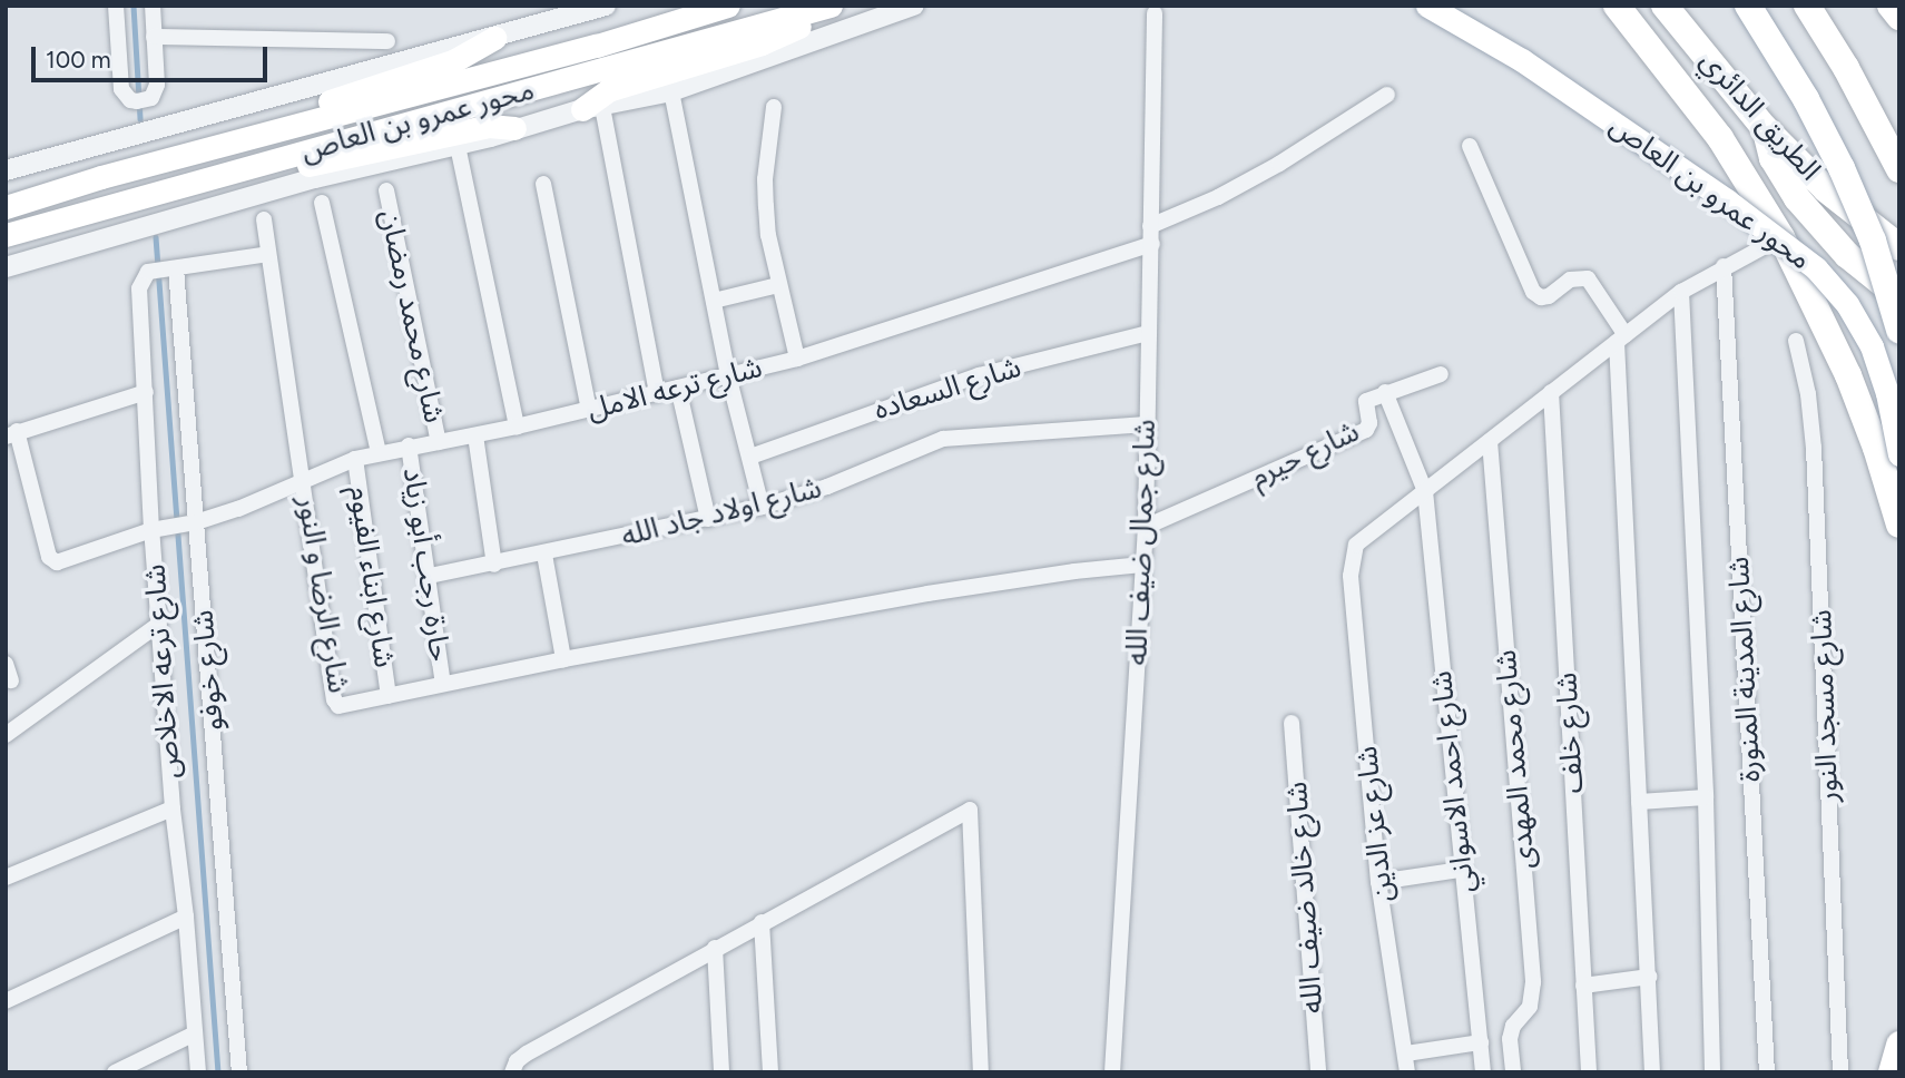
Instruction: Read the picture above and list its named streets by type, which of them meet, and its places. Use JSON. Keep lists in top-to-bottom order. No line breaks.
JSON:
{"streets":{"highway":["الطريق الدائري"],"main road":["محور عمرو بن العاص"],"street":["شارع محمد رمضان","شارع ترعه الامل","شارع السعاده","شارع حيرم","شارع اولاد جاد الله","شارع جمال ضيف الله","حارة رجب أبو زياد","شارع ابناء الفيوم","شارع الرضا و النور","شارع المدينة المنورة","شارع خوفو","شارع ترعه الاخلاص","شارع مسجد النور","شارع خلف","شارع محمد المهدى","شارع احمد الاسواني","شارع عز الدين","شارع خالد ضيف الله"]},"crossings":[["شارع محمد رمضان","شارع ترعه الامل"],["شارع ترعه الامل","شارع جمال ضيف الله"],["شارع ترعه الامل","حارة رجب أبو زياد"],["شارع ترعه الامل","شارع ابناء الفيوم"],["شارع ترعه الامل","شارع الرضا و النور"],["شارع ترعه الامل","شارع خوفو"],["شارع ترعه الامل","شارع ترعه الاخلاص"],["شارع السعاده","شارع جمال ضيف الله"],["شارع حيرم","شارع جمال ضيف الله"],["شارع حيرم","شارع احمد الاسواني"],["شارع اولاد جاد الله","شارع جمال ضيف الله"],["شارع اولاد جاد الله","حارة رجب أبو زياد"],["شارع ابناء الفيوم","شارع الرضا و النور"],["شارع خوفو","شارع ترعه الاخلاص"],["شارع احمد الاسواني","شارع عز الدين"]],"scale_bar":"100 m"}
